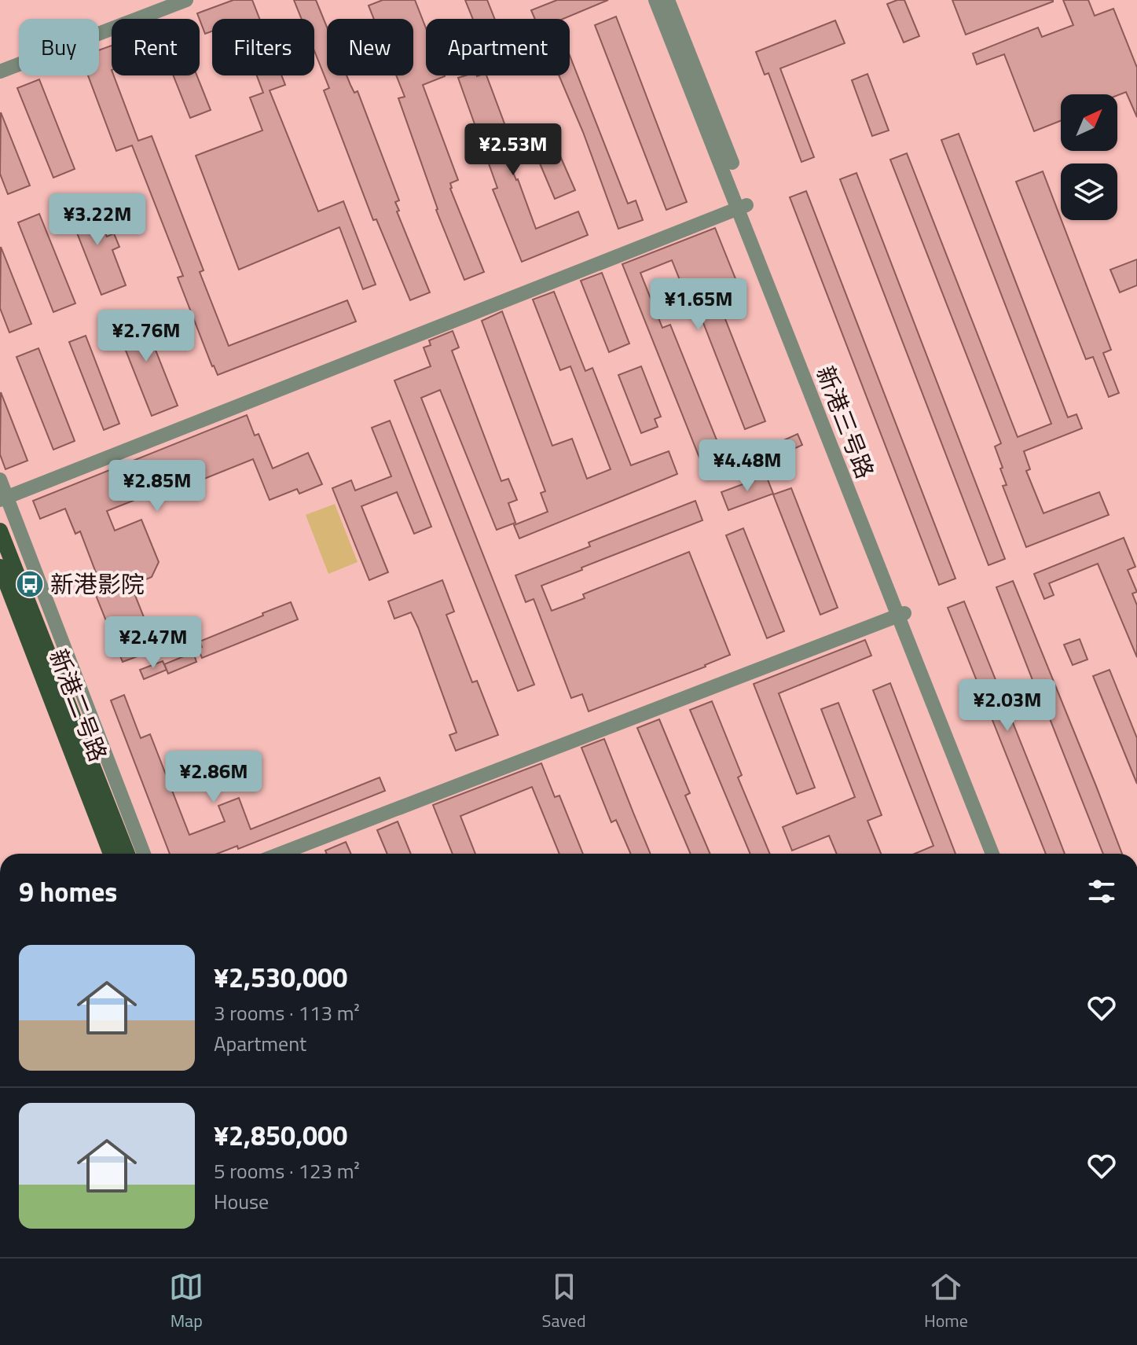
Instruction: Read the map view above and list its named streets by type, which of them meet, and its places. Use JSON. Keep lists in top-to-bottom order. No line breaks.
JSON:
{"streets":{"main road":["新港二号路"],"street":["新港三号路"]},"places":{"bus stop":["新港影院"]},"north":"top right","page":{"chip":["Buy","Rent","Filters","New","Apartment"],"price":["¥2.53M","¥3.22M","¥1.65M","¥2.76M","¥4.48M","¥2.85M","¥2.47M","¥2.03M","¥2.86M"],"heading":"9 homes","list":[{"name":"¥2,530,000","note":"3 rooms · 113 m² · Apartment"},{"name":"¥2,850,000","note":"5 rooms · 123 m² · House"}],"tabs":["Map","Saved","Home"]}}
